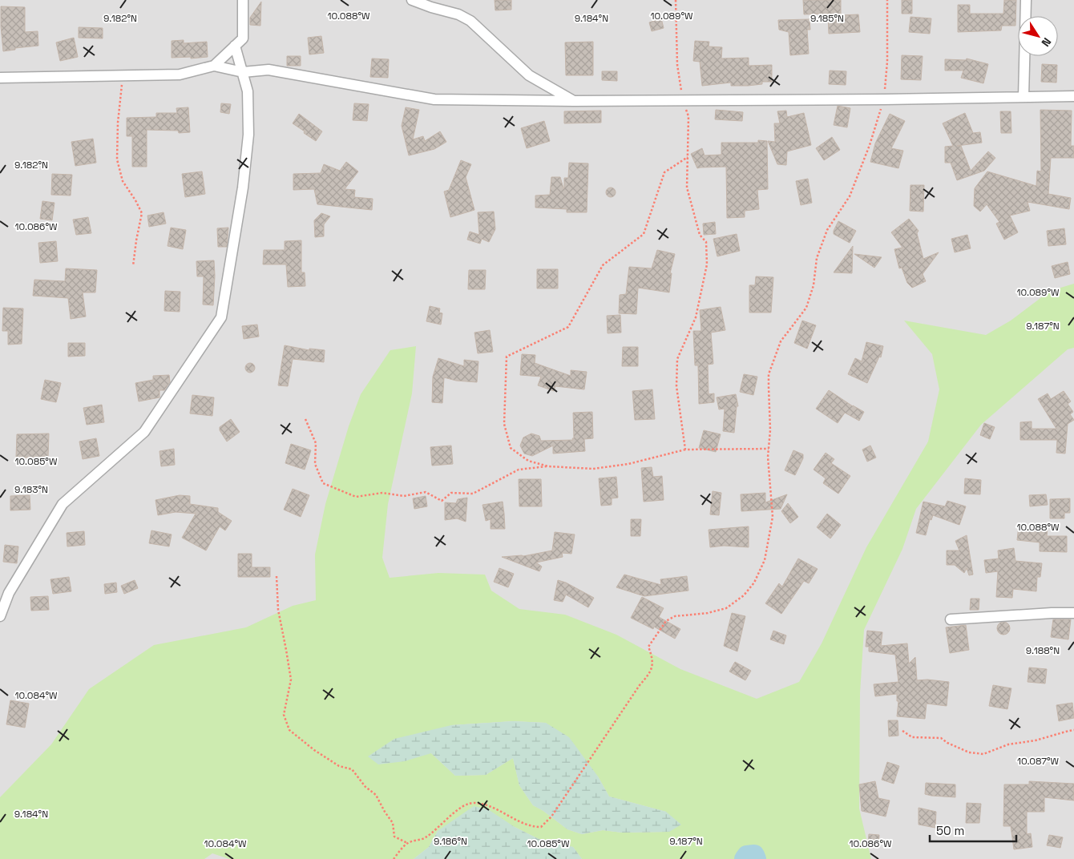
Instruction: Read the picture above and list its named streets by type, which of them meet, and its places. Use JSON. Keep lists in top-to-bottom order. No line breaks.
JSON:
{"scale_bar":"50 m","north":"bottom right","coordinates":["10.088°W","10.089°W","9.185°N","9.182°N","9.184°N","10.086°W","9.187°N","10.085°W","9.183°N","9.188°N","10.084°W","10.087°W","9.186°N"]}
